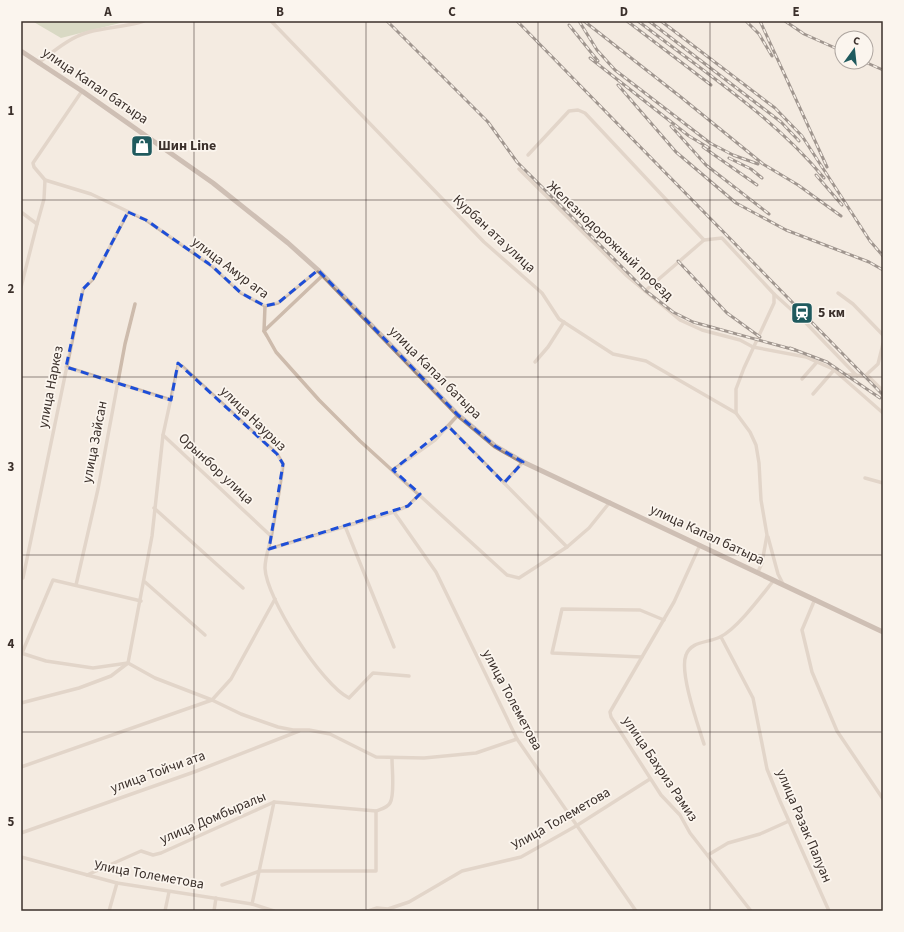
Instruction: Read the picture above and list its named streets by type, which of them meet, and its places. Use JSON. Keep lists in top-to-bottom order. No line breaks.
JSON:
{"streets":{"main road":["улица Капал батыра"],"street":["Курбан ата улица","Железнодорожный проезд","улица Амур ага","улица Наркез","улица Наурыз","улица Зайсан","Орынбор улица","улица Толеметова","улица Бахриз Рамиз","улица Тойчи ата","улица Домбыралы","Улица Толеметова","улица Разак Палуан"]},"crossings":[["улица Капал батыра","улица Бахриз Рамиз"],["улица Амур ага","улица Наркез"],["улица Наурыз","Орынбор улица"],["улица Толеметова","Улица Толеметова"],["улица Бахриз Рамиз","Улица Толеметова"],["улица Домбыралы","Улица Толеметова"]],"places":{"shop":["Шин Line"],"station":["5 км"]},"north":"top","grid":{"columns":["A","B","C","D","E"],"rows":["1","2","3","4","5"]}}
